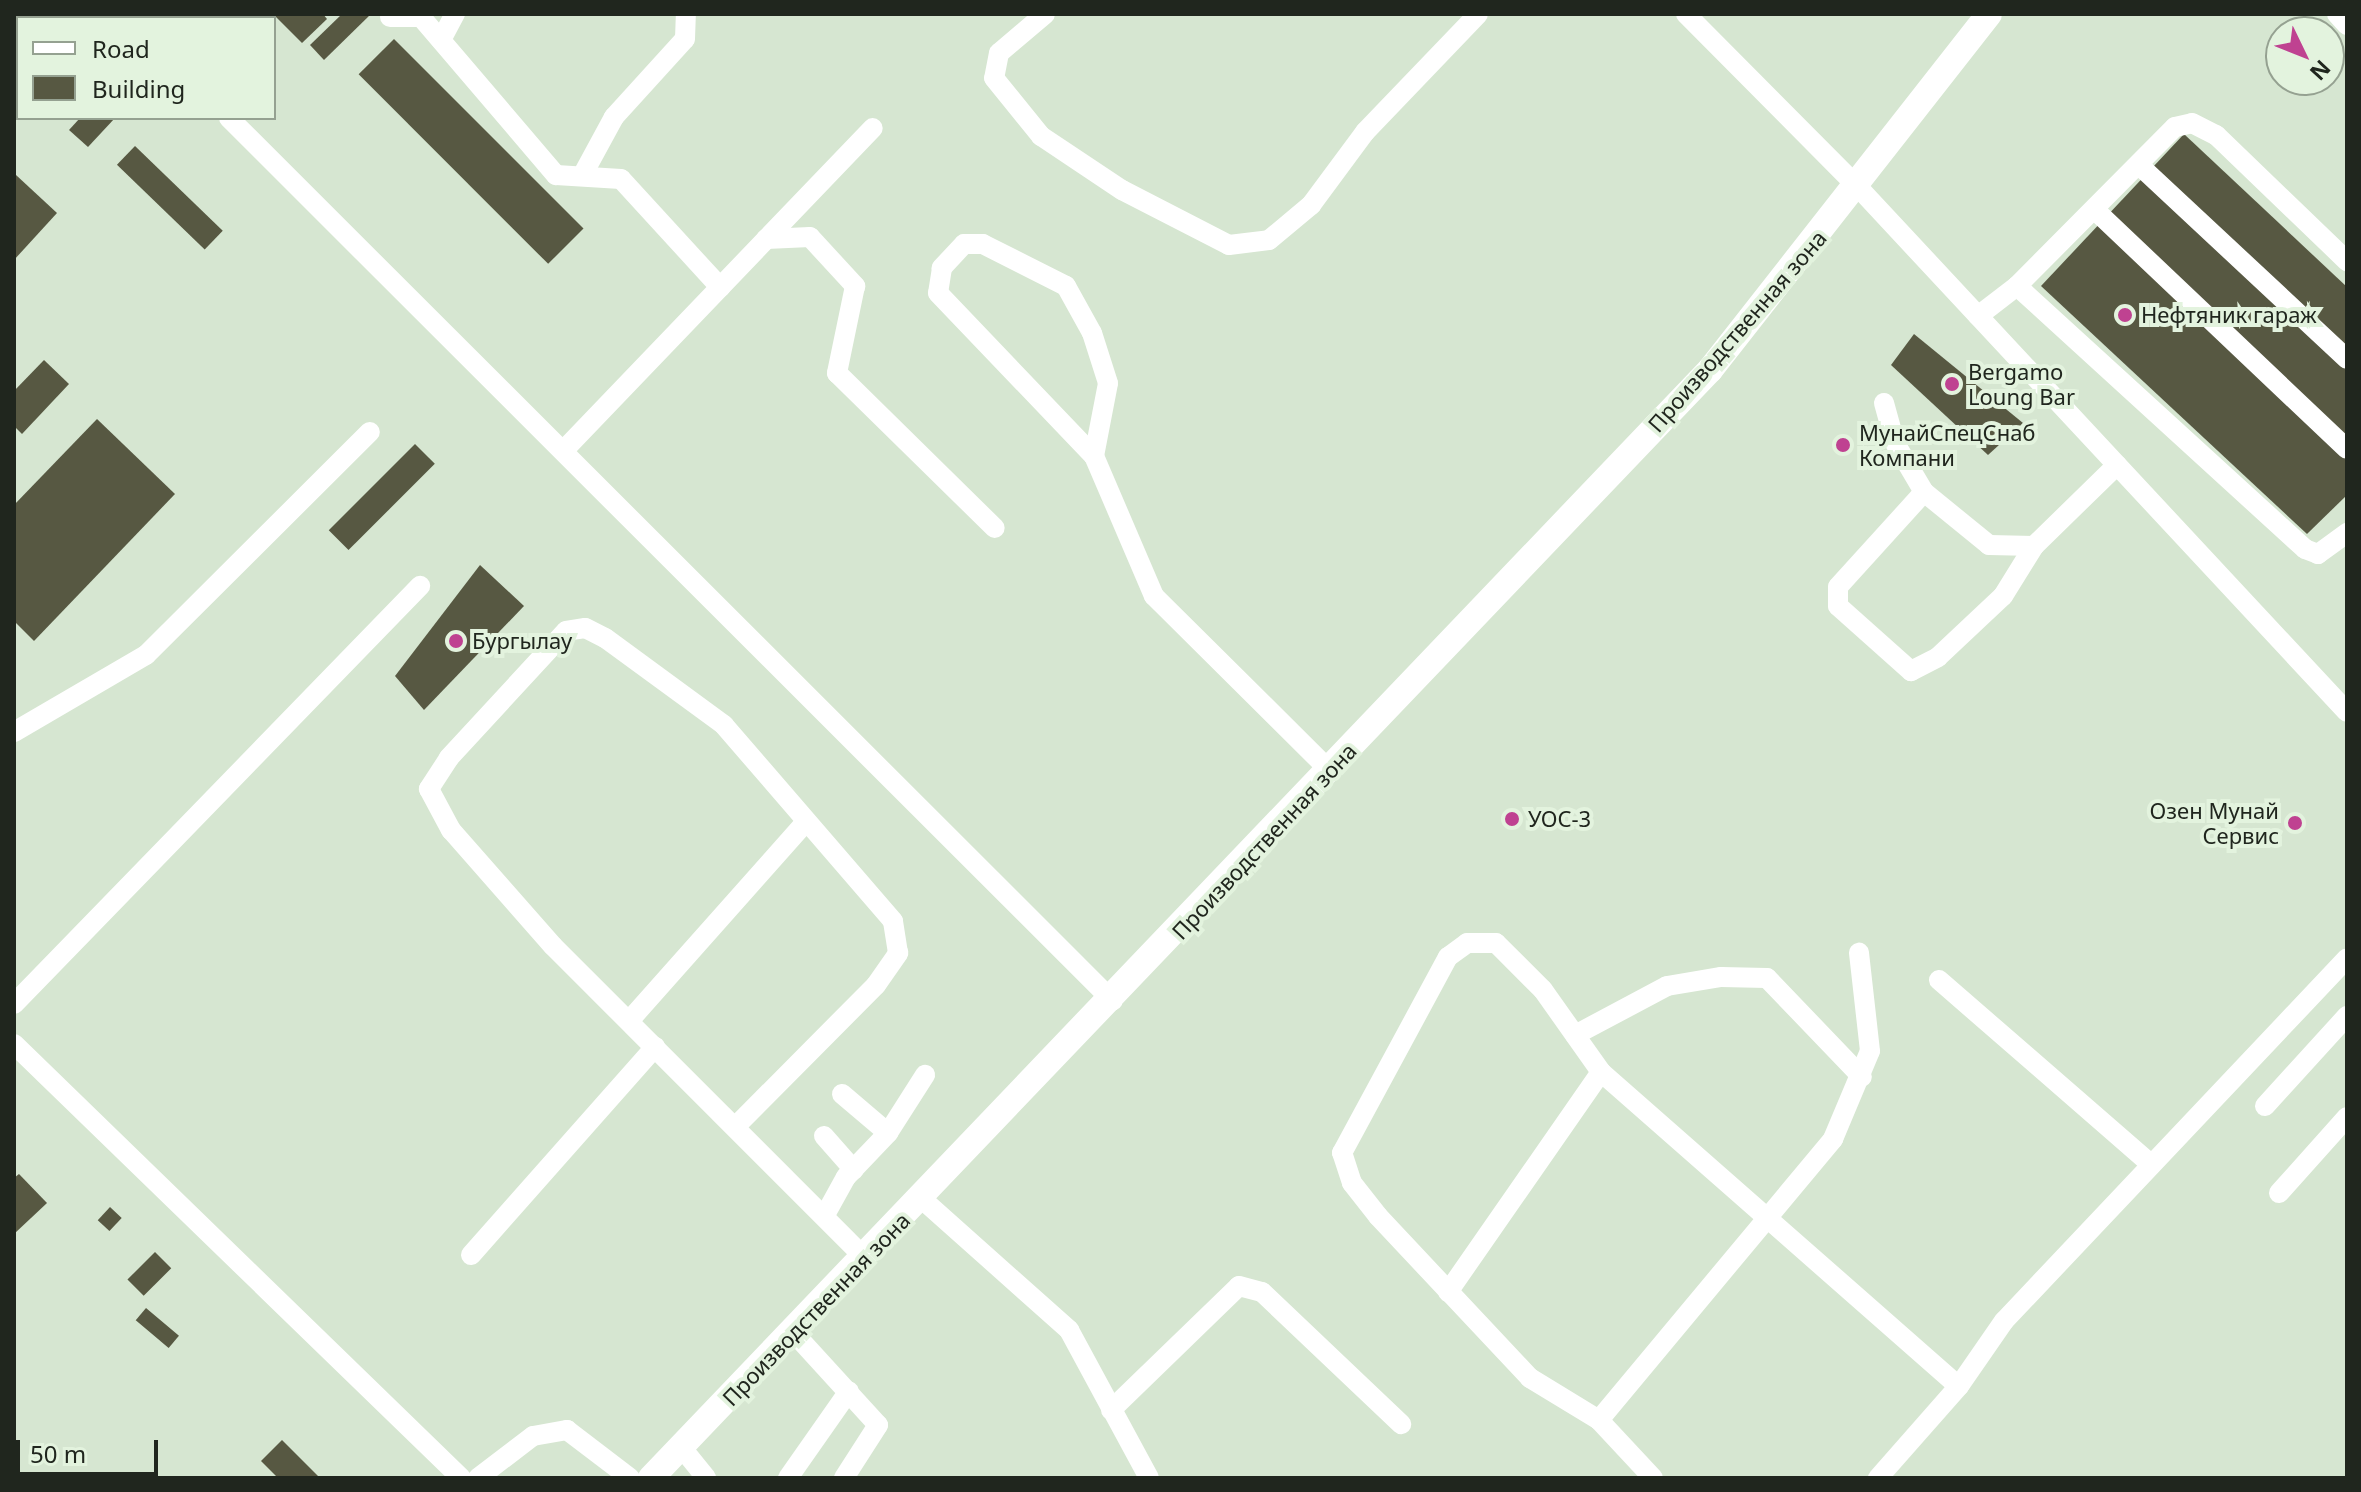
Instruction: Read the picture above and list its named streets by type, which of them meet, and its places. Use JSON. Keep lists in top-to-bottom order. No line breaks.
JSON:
{"streets":{"main road":["Производственная зона"]},"places":["Нефтяник гараж","Bergamo Loung Bar","МунайСпецСнаб Компани","Бургылау","УОС-3","Озен Мунай Сервис"],"legend":["Road","Building"],"scale_bar":"50 m","north":"bottom right"}
